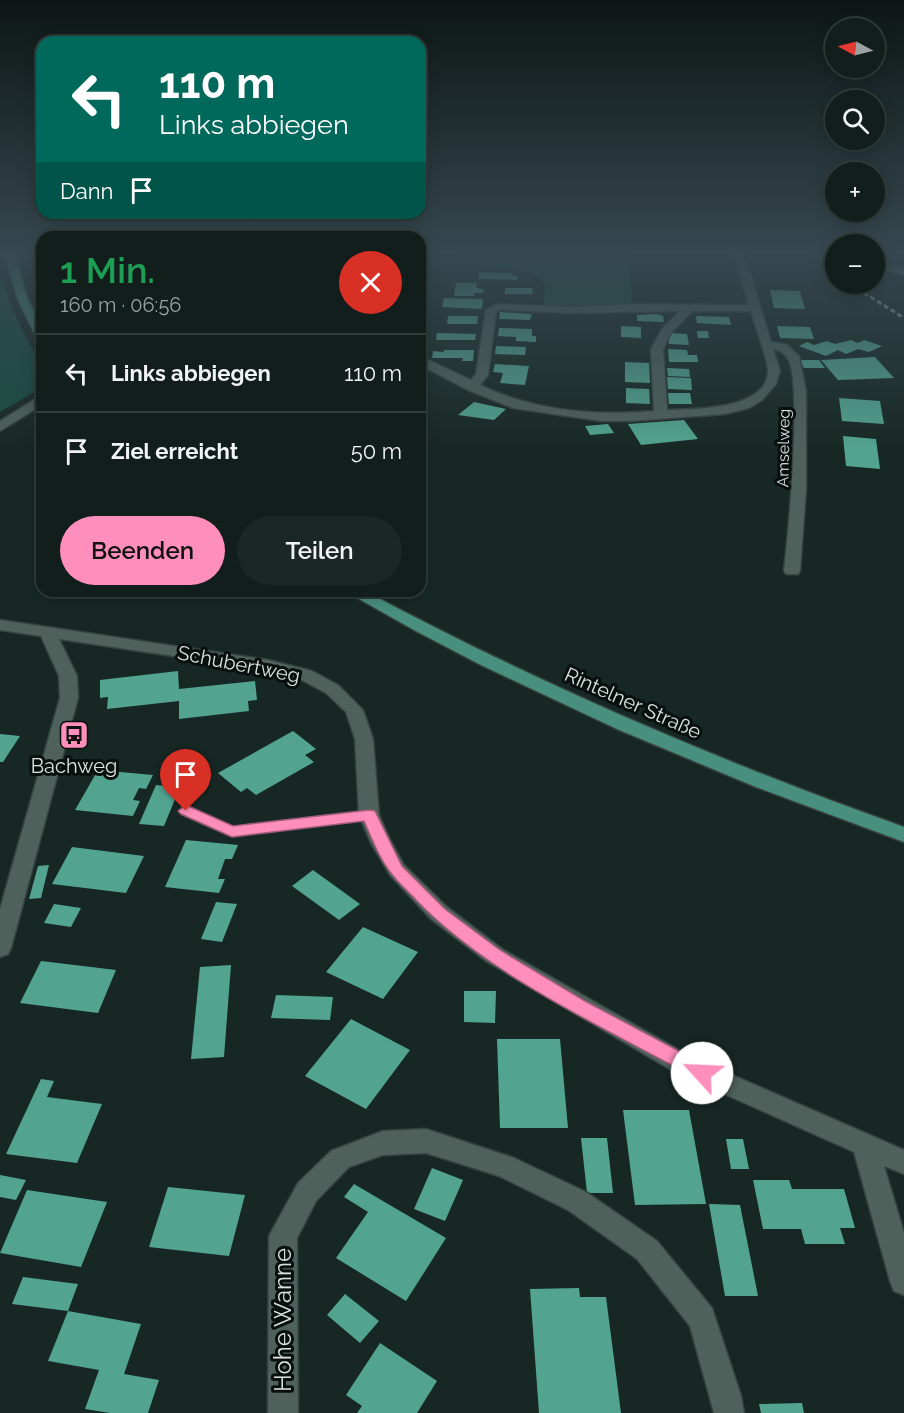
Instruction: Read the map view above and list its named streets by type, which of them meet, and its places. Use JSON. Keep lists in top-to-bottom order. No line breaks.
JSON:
{"streets":{"main road":["Rintelner Straße"],"street":["Amselweg","Schubertweg","Hohe Wanne"]},"places":{"bus stop":["Bachweg"]},"north":"left","page":{"map_buttons":["+","−"],"turn":["110 m","Links abbiegen"],"then":"Dann","heading":["1 Min.","160 m · 06:56"],"list":[{"name":"Links abbiegen","value":"110 m"},{"name":"Ziel erreicht","value":"50 m"}],"buttons":["Beenden","Teilen"]}}
